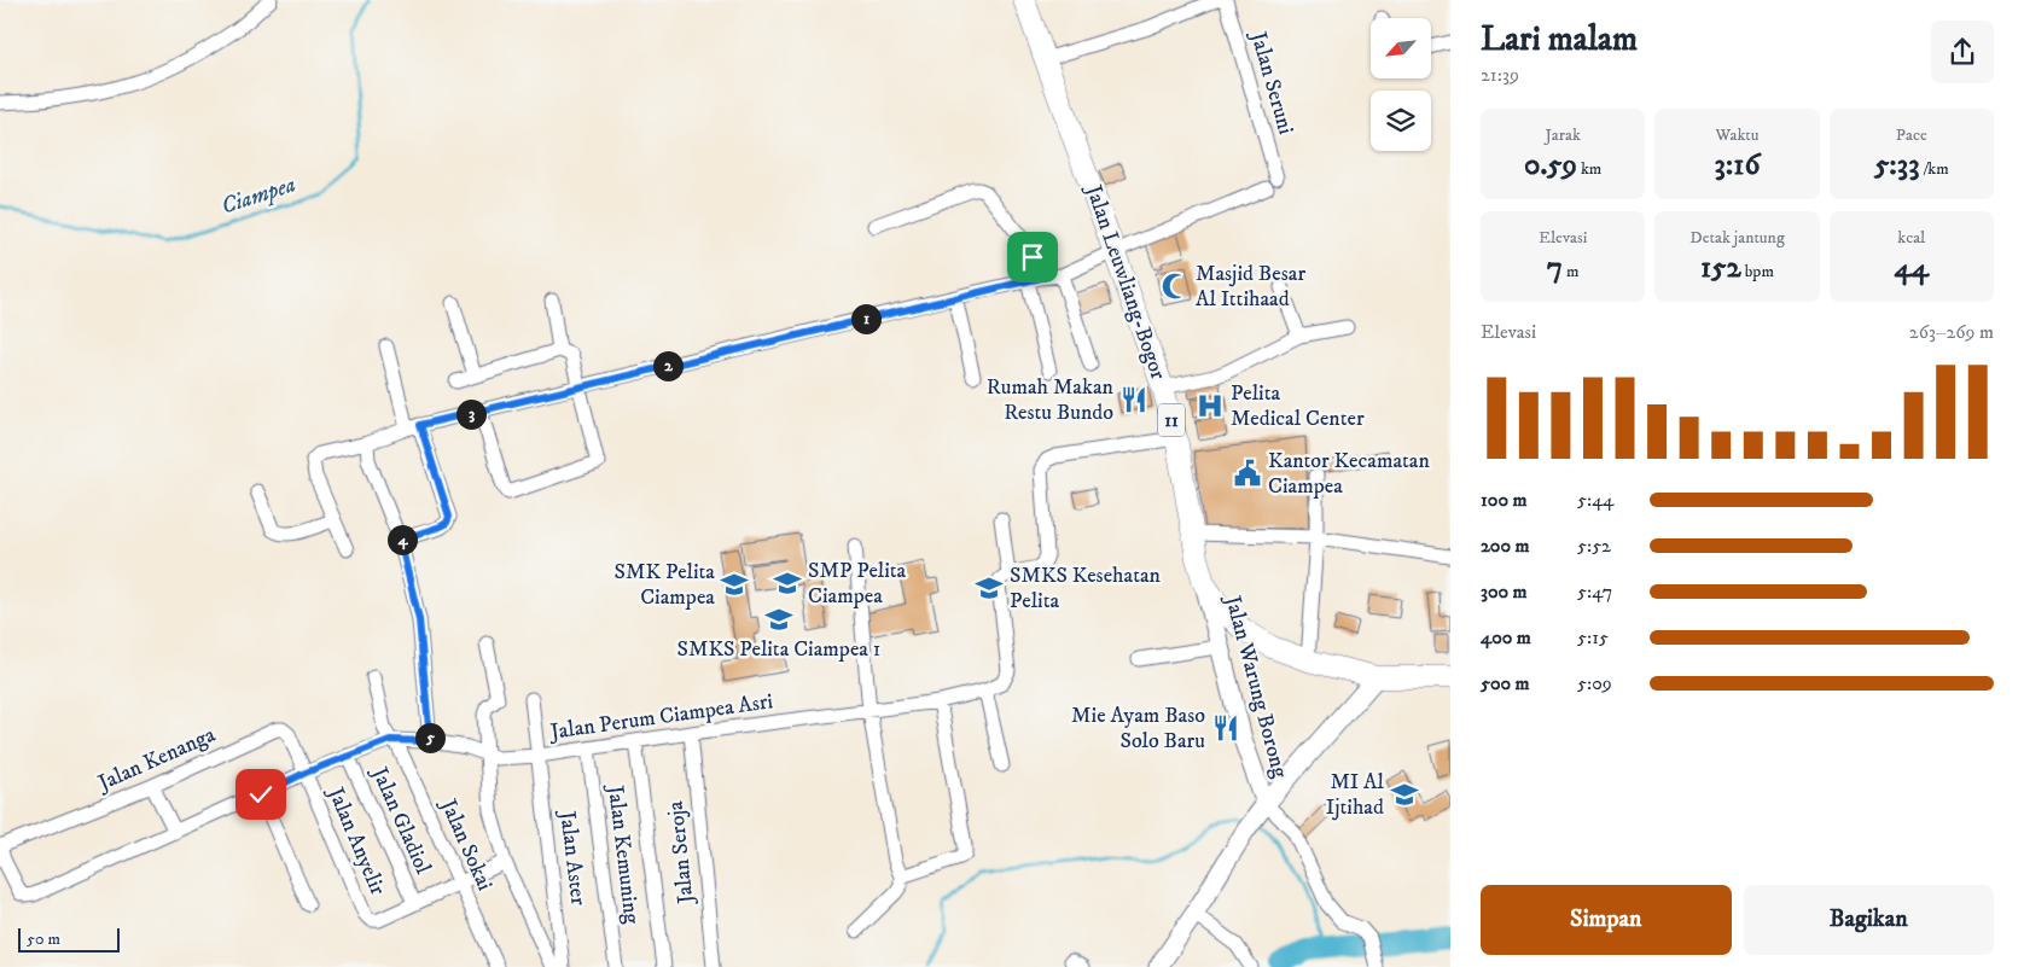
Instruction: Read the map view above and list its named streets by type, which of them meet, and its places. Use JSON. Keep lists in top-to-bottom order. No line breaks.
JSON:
{"streets":{"highway":["Jalan Leuwliang-Bogor","11"],"main road":["Jalan Warung Borong"],"street":["Jalan Seruni","Jalan Perum Ciampea Asri","Jalan Kenanga","Jalan Gladiol","Jalan Anyelir","Jalan Sokai","Jalan Seroja","Jalan Kemuning","Jalan Aster"]},"crossings":[["Jalan Leuwliang-Bogor","Jalan Warung Borong"],["Jalan Perum Ciampea Asri","Jalan Kenanga"],["Jalan Perum Ciampea Asri","Jalan Gladiol"],["Jalan Perum Ciampea Asri","Jalan Anyelir"],["Jalan Perum Ciampea Asri","Jalan Sokai"],["Jalan Perum Ciampea Asri","Jalan Seroja"],["Jalan Perum Ciampea Asri","Jalan Kemuning"],["Jalan Perum Ciampea Asri","Jalan Aster"],["Jalan Kenanga","Jalan Anyelir"],["Jalan Gladiol","Jalan Anyelir"],["Jalan Anyelir","Jalan Sokai"]],"water":["Ciampea"],"places":{"mosque":["Masjid Besar Al Ittihaad"],"restaurant":["Rumah Makan Restu Bundo","Mie Ayam Baso Solo Baru"],"hospital":["Pelita Medical Center"],"public building":["Kantor Kecamatan Ciampea"],"school or university":["SMP Pelita Ciampea","SMK Pelita Ciampea","SMKS Kesehatan Pelita","SMKS Pelita Ciampea 1","MI Al Ijtihad"]},"scale_bar":"50 m","north":"bottom left","page":{"heading":["Lari malam","21:39"],"stats":[["Jarak","0.59 km"],["Waktu","3:16"],["Pace","5:33 /km"],["Elevasi","7 m"],["Detak jantung","152 bpm"],["kcal","44"]],"pins":["1","2","3","4","5"],"chart":["Elevasi","263–269 m"],"list":[{"name":"100 m","note":"5:44"},{"name":"200 m","note":"5:52"},{"name":"300 m","note":"5:47"},{"name":"400 m","note":"5:15"},{"name":"500 m","note":"5:09"}],"buttons":["Simpan","Bagikan"],"scale":"50 m"}}
